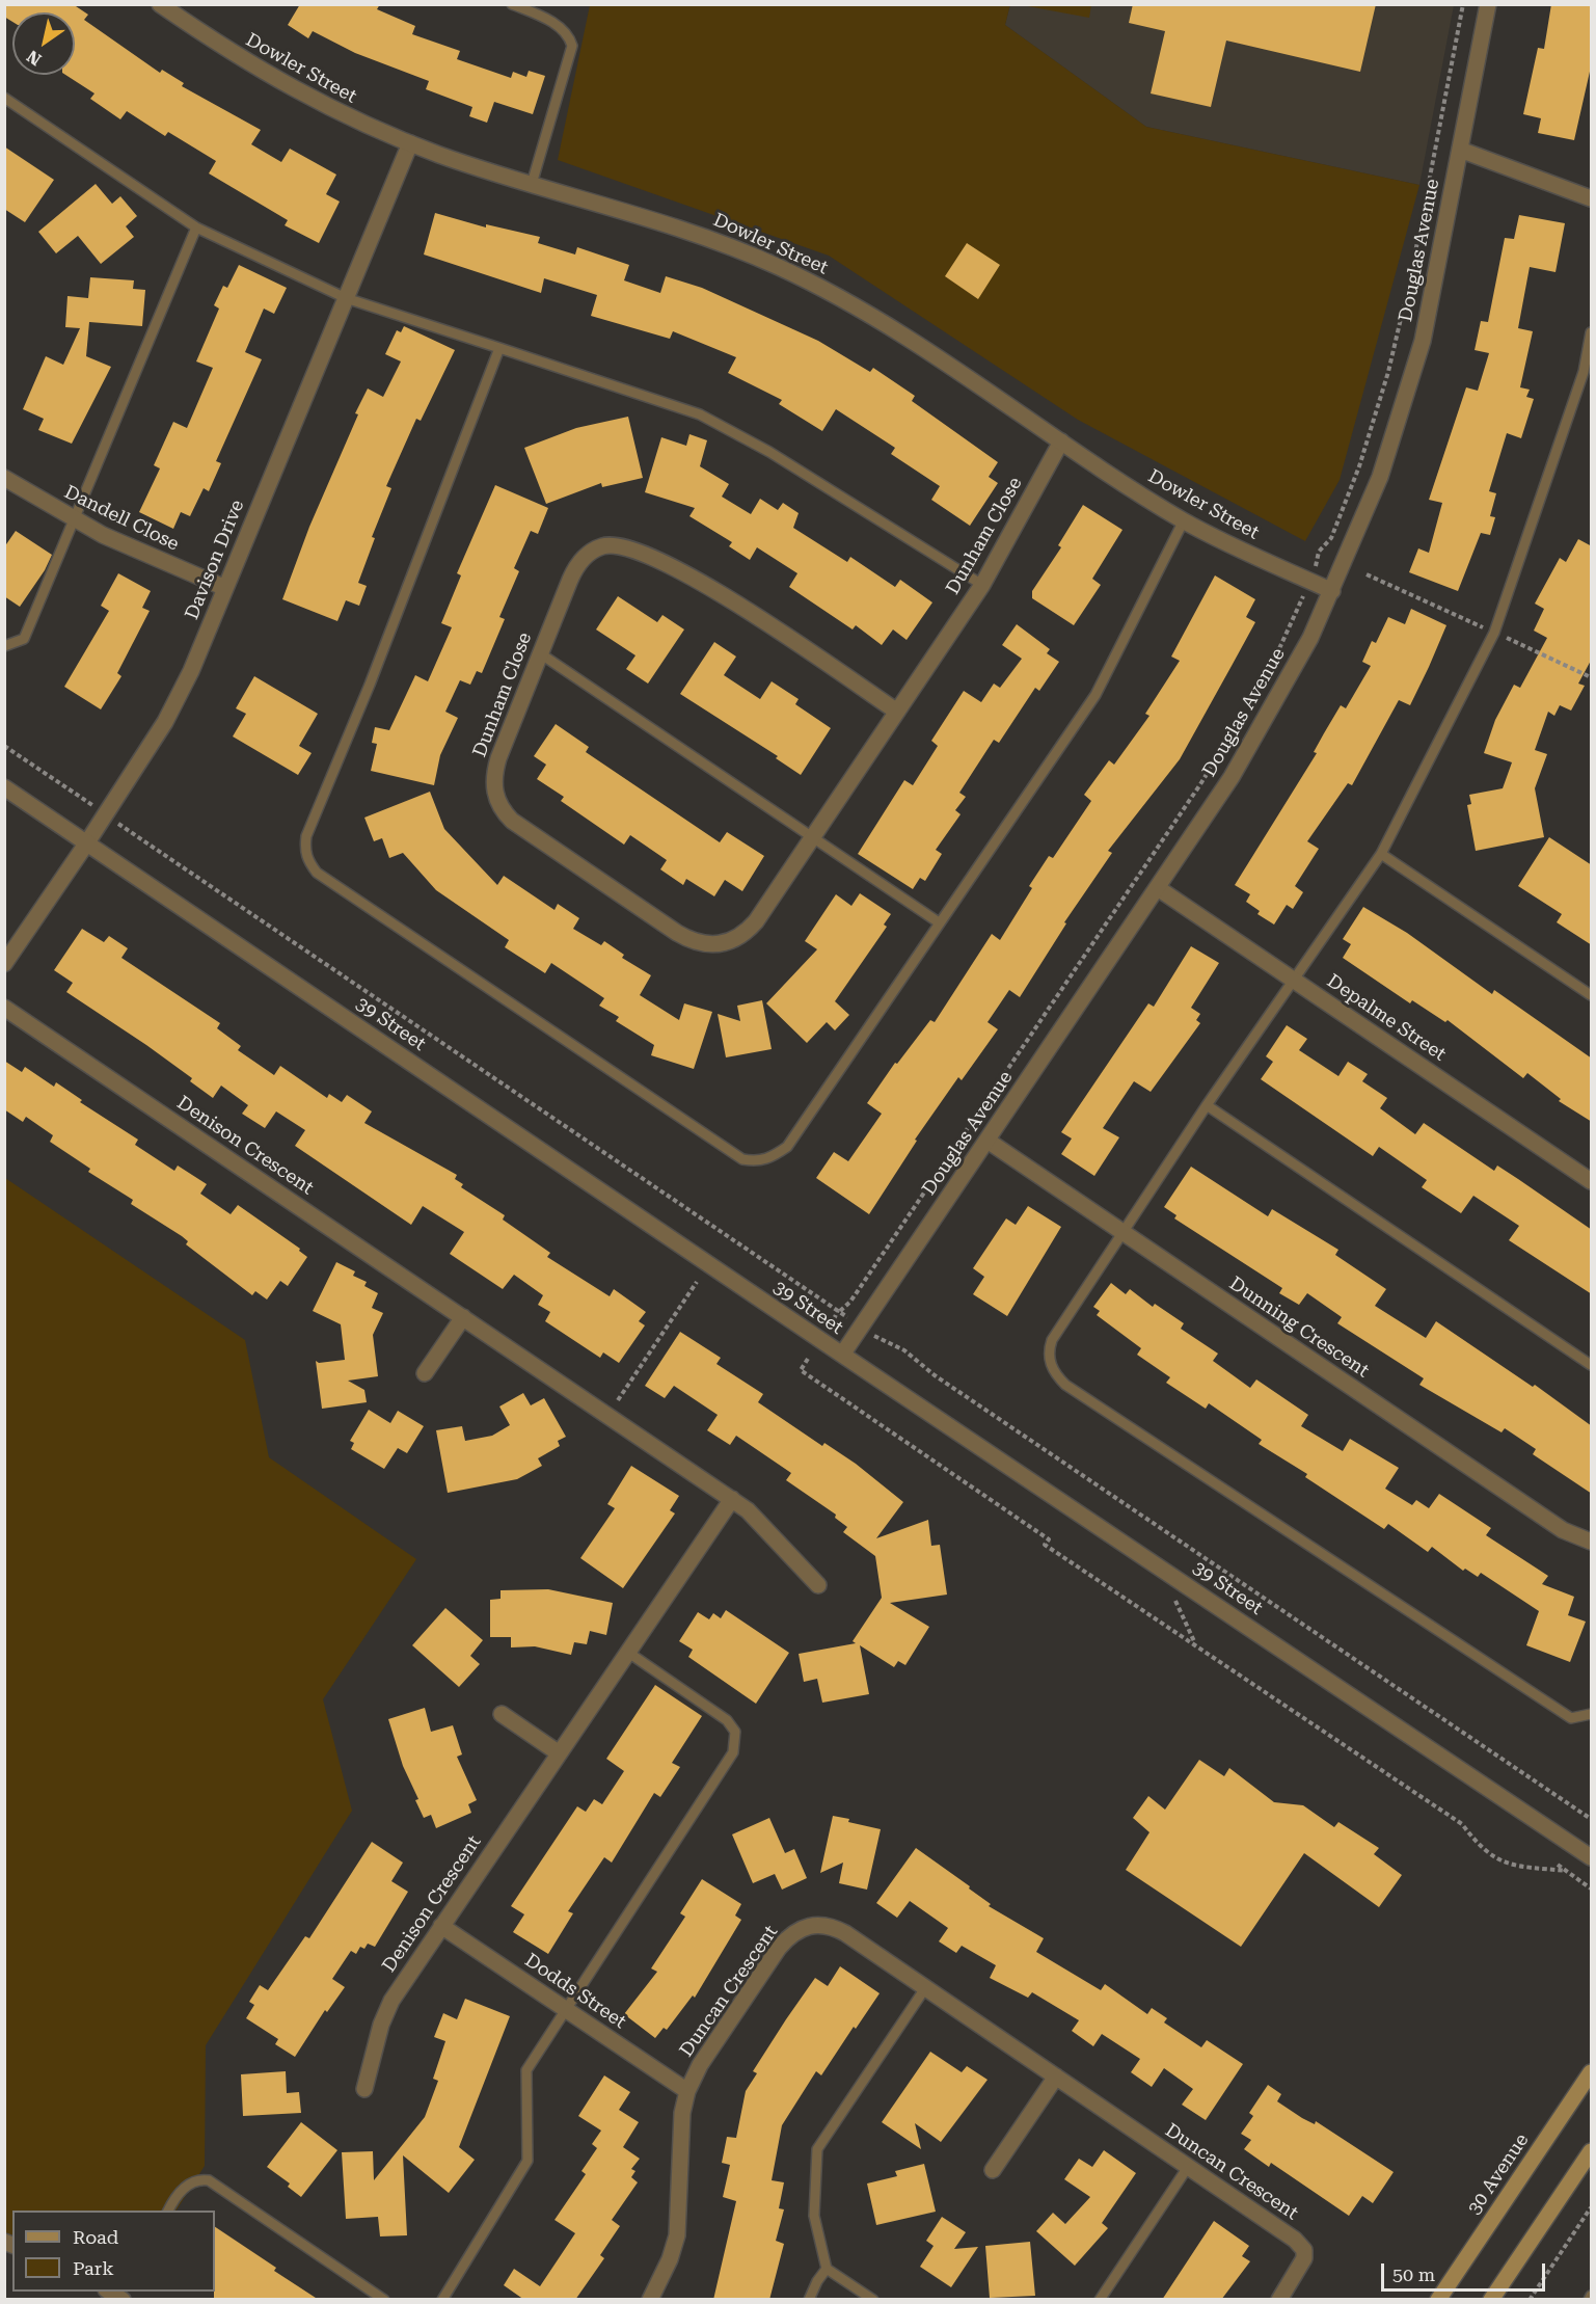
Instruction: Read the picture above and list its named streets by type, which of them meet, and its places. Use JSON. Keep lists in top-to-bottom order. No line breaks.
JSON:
{"streets":{"main road":["30 Avenue"],"street":["Dowler Street","Douglas Avenue","Dandell Close","Dunham Close","Davison Drive","Depalme Street","39 Street","Denison Crescent","Dunning Crescent","Dodds Street","Duncan Crescent"]},"crossings":[["Dowler Street","Douglas Avenue"],["Dowler Street","Dunham Close"],["Dowler Street","Davison Drive"],["Douglas Avenue","Depalme Street"],["Douglas Avenue","39 Street"],["Douglas Avenue","Dunning Crescent"],["Dandell Close","Davison Drive"],["Davison Drive","39 Street"],["Denison Crescent","Dodds Street"],["Dodds Street","Duncan Crescent"]],"legend":["Road","Park"],"scale_bar":"50 m","north":"bottom left"}
